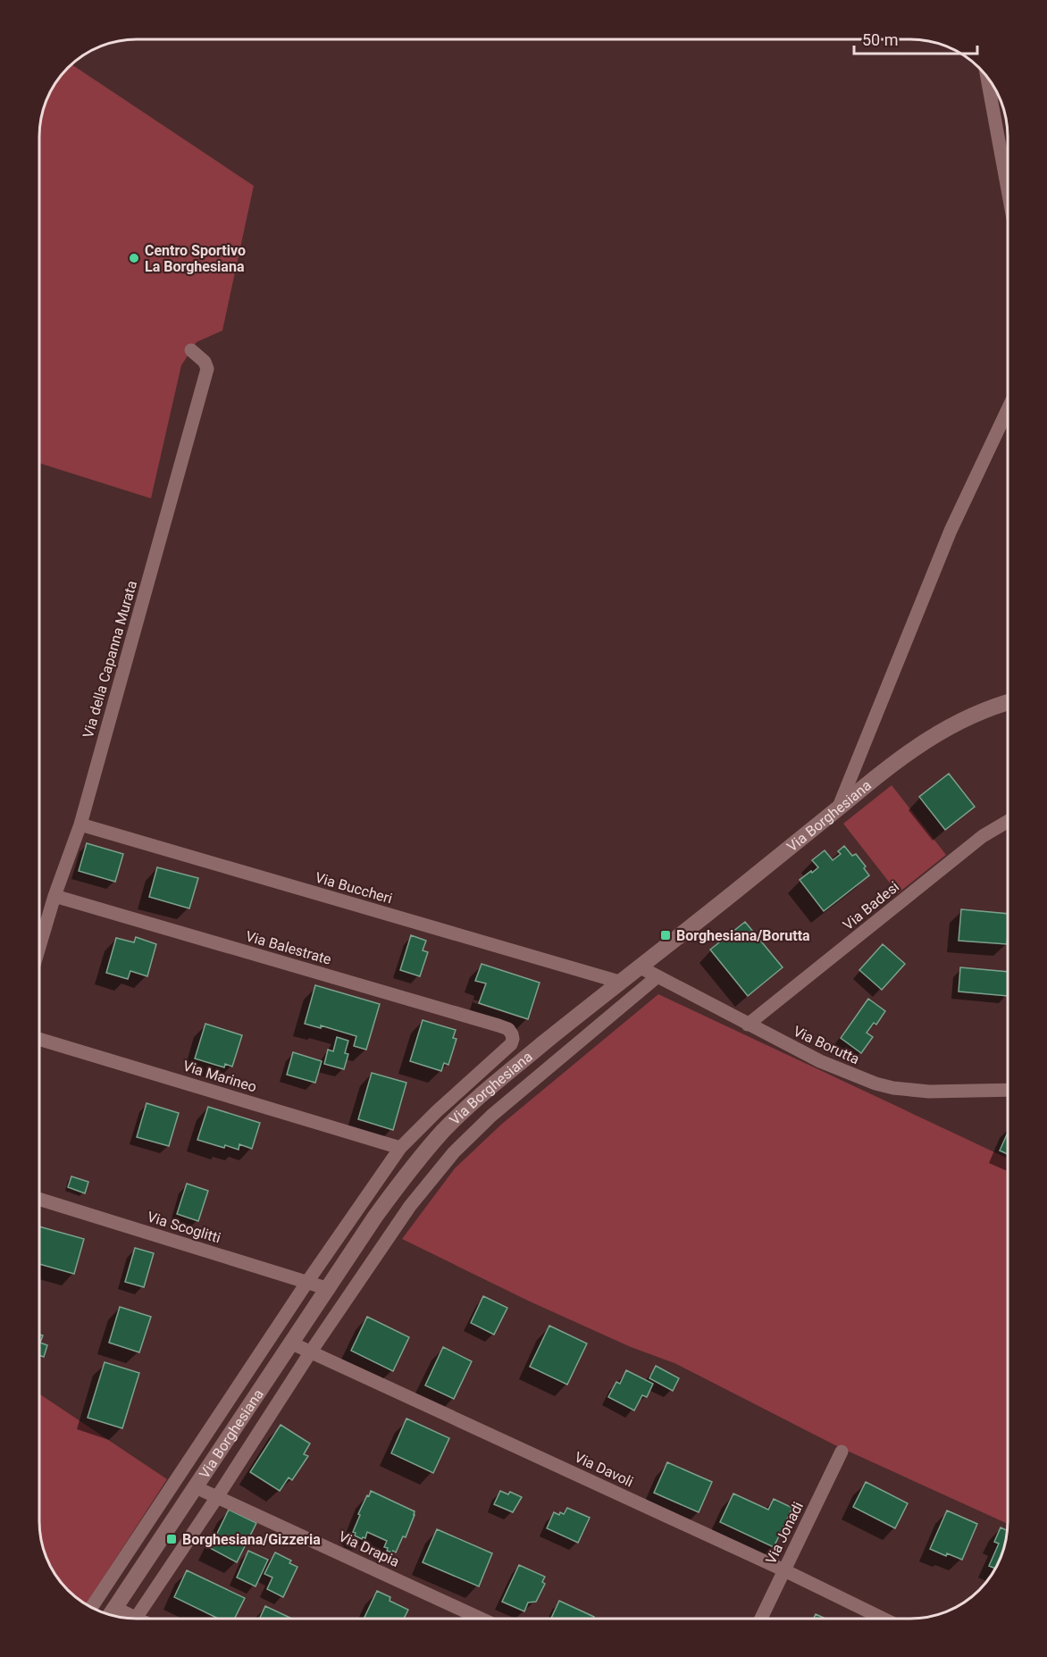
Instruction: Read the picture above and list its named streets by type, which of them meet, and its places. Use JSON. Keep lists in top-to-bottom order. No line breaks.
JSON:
{"streets":{"street":["Via della Capanna Murata","Via Borghesiana","Via Buccheri","Via Badesi","Via Balestrate","Via Borutta","Via Marineo","Via Scoglitti","Via Davoli","Via Jonadi","Via Drapia"]},"crossings":[["Via della Capanna Murata","Via Buccheri"],["Via della Capanna Murata","Via Balestrate"],["Via Borghesiana","Via Buccheri"],["Via Borghesiana","Via Balestrate"],["Via Borghesiana","Via Borutta"],["Via Borghesiana","Via Marineo"],["Via Borghesiana","Via Scoglitti"],["Via Borghesiana","Via Davoli"],["Via Borghesiana","Via Drapia"],["Via Badesi","Via Borutta"],["Via Davoli","Via Jonadi"]],"places":{"other":["Centro Sportivo La Borghesiana"],"transit":["Borghesiana/Borutta","Borghesiana/Gizzeria"]},"scale_bar":"50 m"}
